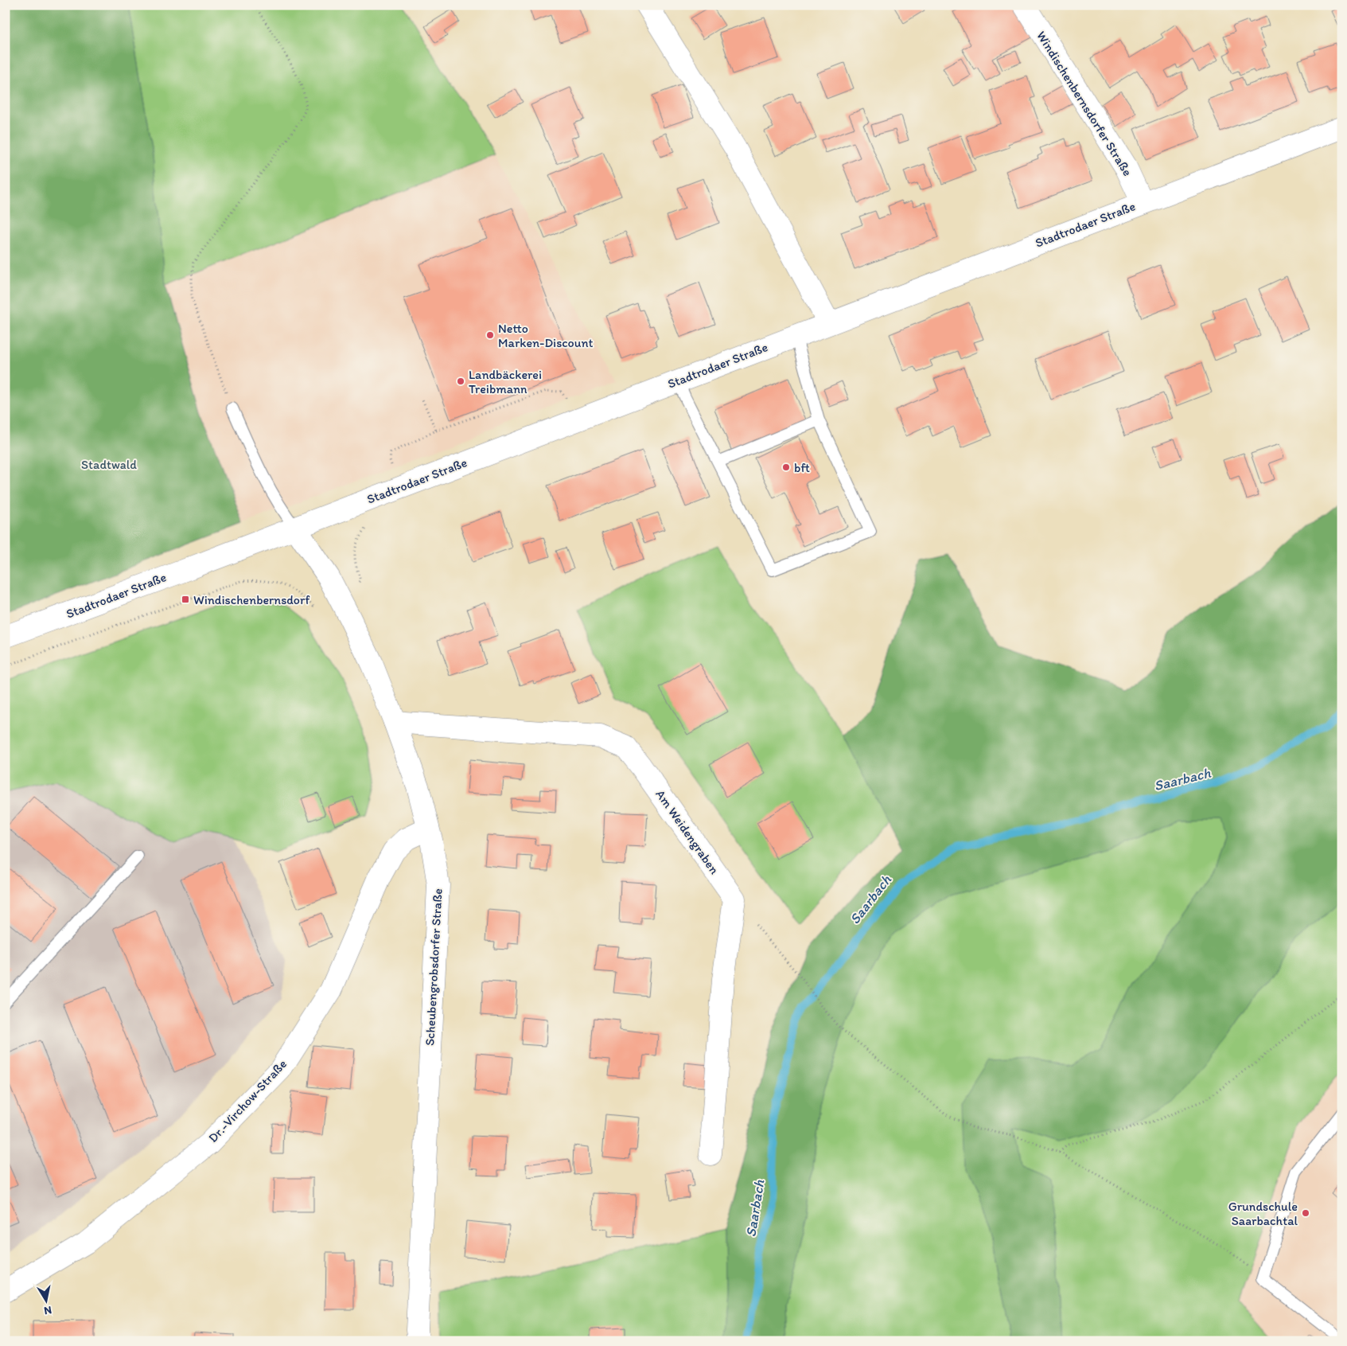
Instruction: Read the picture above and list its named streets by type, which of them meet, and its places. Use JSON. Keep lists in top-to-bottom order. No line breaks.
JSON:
{"streets":{"main road":["Windischenbernsdorfer Straße","Stadtrodaer Straße","Am Weidengraben","Scheubengrobsdorfer Straße","Dr.-Virchow-Straße"]},"crossings":[["Windischenbernsdorfer Straße","Stadtrodaer Straße"],["Stadtrodaer Straße","Scheubengrobsdorfer Straße"],["Am Weidengraben","Scheubengrobsdorfer Straße"],["Scheubengrobsdorfer Straße","Dr.-Virchow-Straße"]],"water":["Saarbach"],"parks":["Stadtwald"],"places":{"other":["Netto Marken-Discount","Landbäckerei Treibmann","bft","Grundschule Saarbachtal"],"transit":["Windischenbernsdorf"]},"north":"bottom"}
